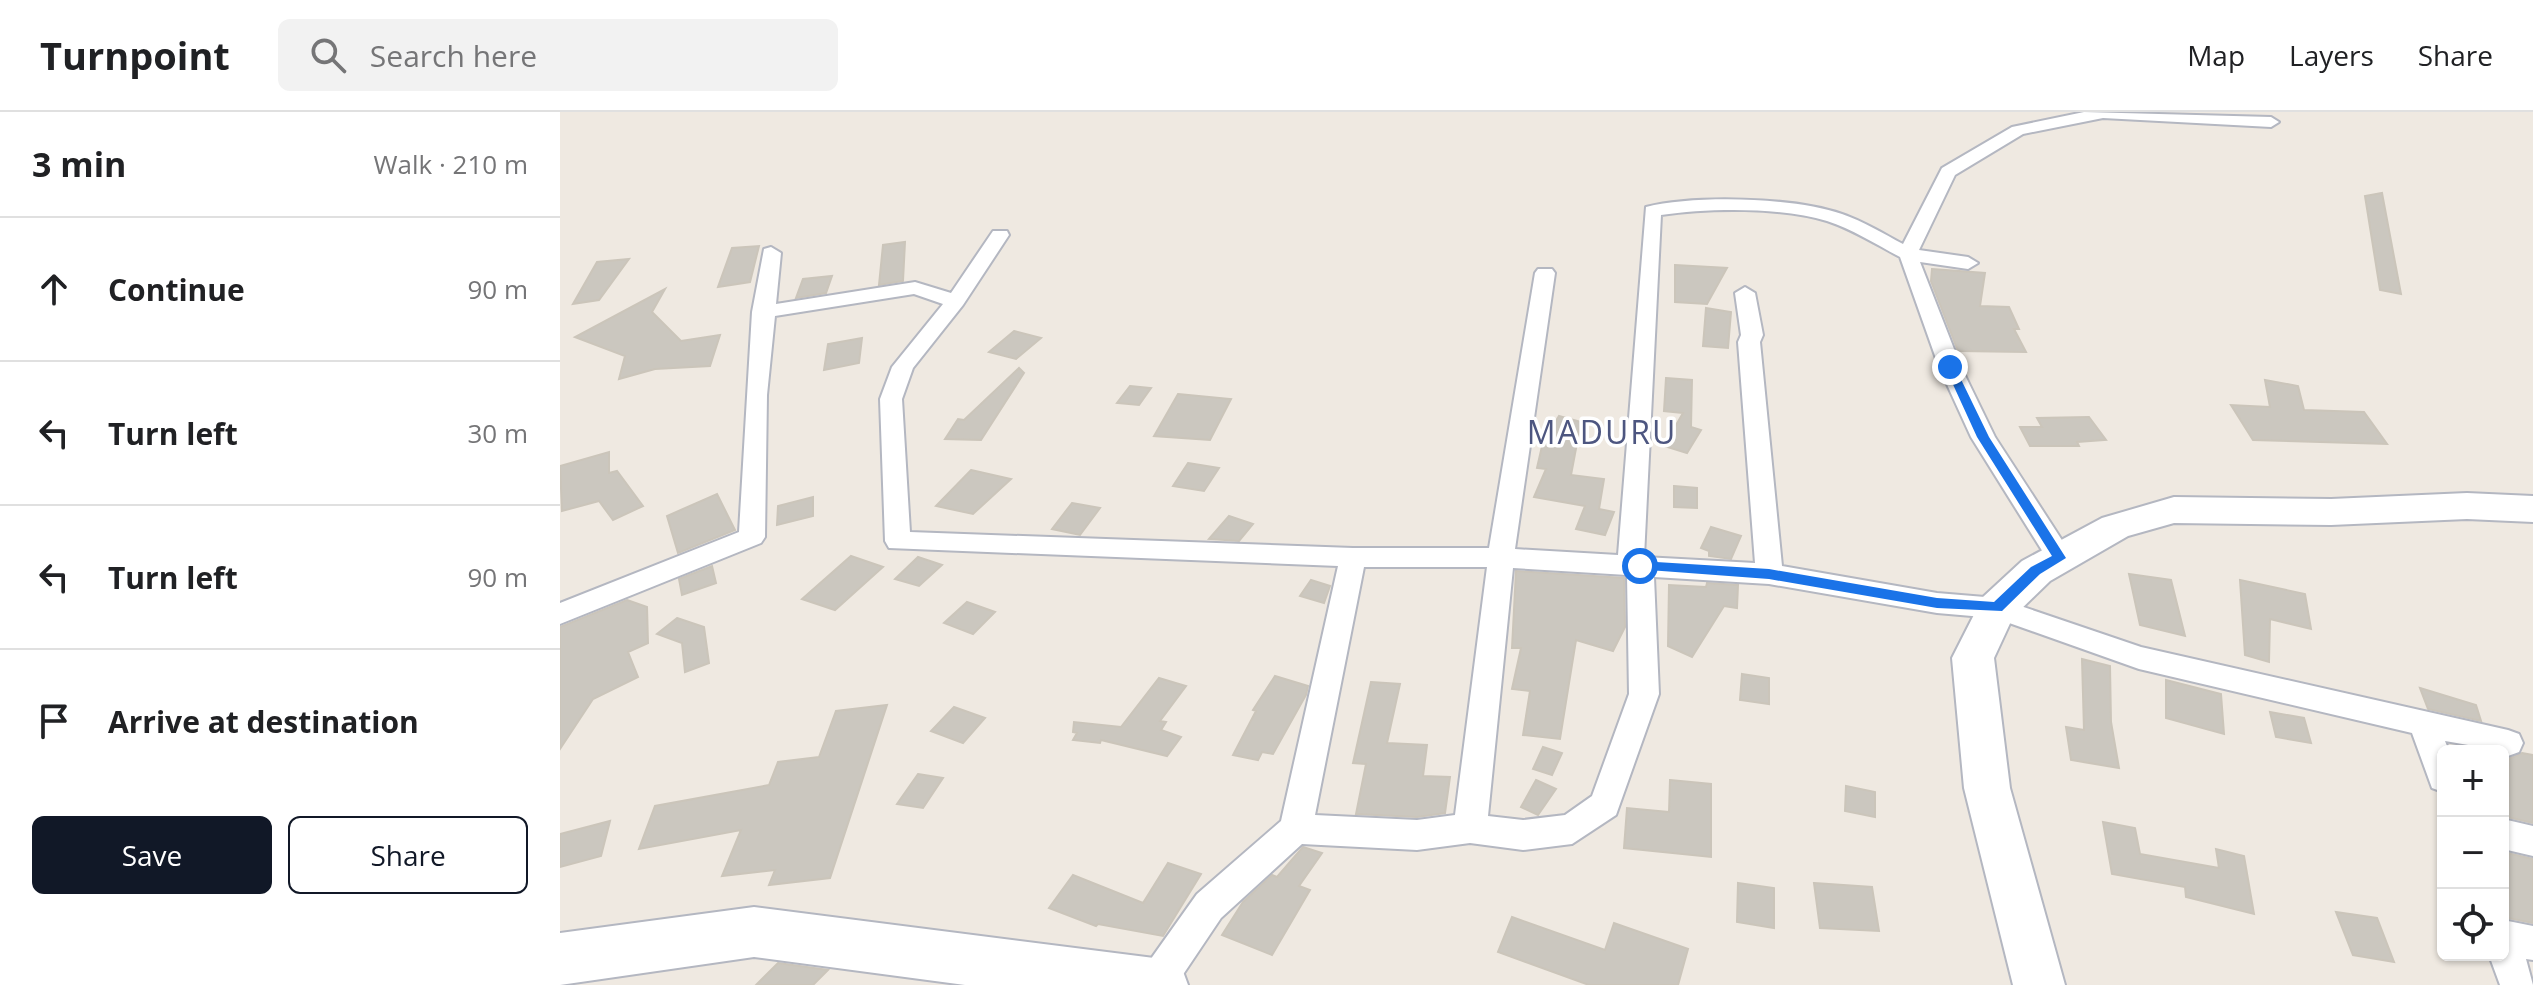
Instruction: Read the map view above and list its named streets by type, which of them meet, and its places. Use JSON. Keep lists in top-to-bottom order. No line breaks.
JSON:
{"districts":["MADURU"],"page":{"header":"Turnpoint","search":"Search here","nav":["Map","Layers","Share"],"heading":["3 min","Walk · 210 m"],"list":[["Continue","90 m"],["Turn left","30 m"],["Turn left","90 m"],"Arrive at destination"],"map_buttons":["+","−"],"buttons":["Save","Share"]}}
